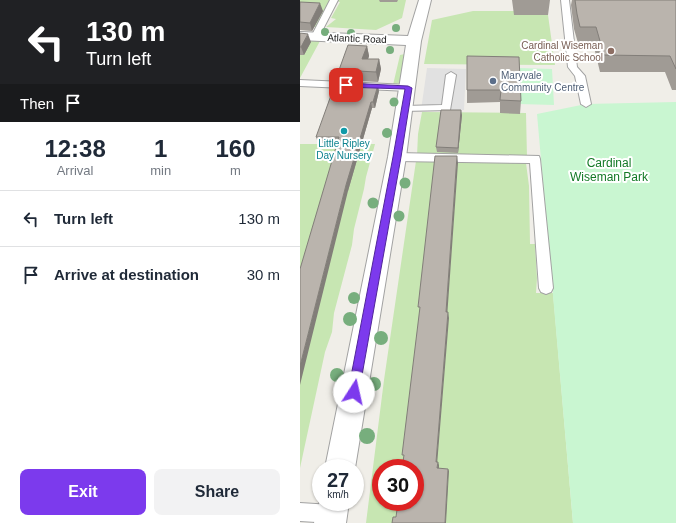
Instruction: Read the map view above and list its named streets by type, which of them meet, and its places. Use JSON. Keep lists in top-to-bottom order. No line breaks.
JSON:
{"streets":{"street":["Atlantic Road"]},"parks":["Cardinal Wiseman Park"],"places":["Cardinal Wiseman Catholic School","Maryvale Community Centre","Little Ripley Day Nursery"],"page":{"turn":["130 m","Turn left"],"then":"Then","eta":["12:38","Arrival","1","min","160","m"],"list":[{"name":"Turn left","value":"130 m"},{"name":"Arrive at destination","value":"30 m"}],"speed":"27 km/h","limit":"30","buttons":["Exit","Share"]}}
